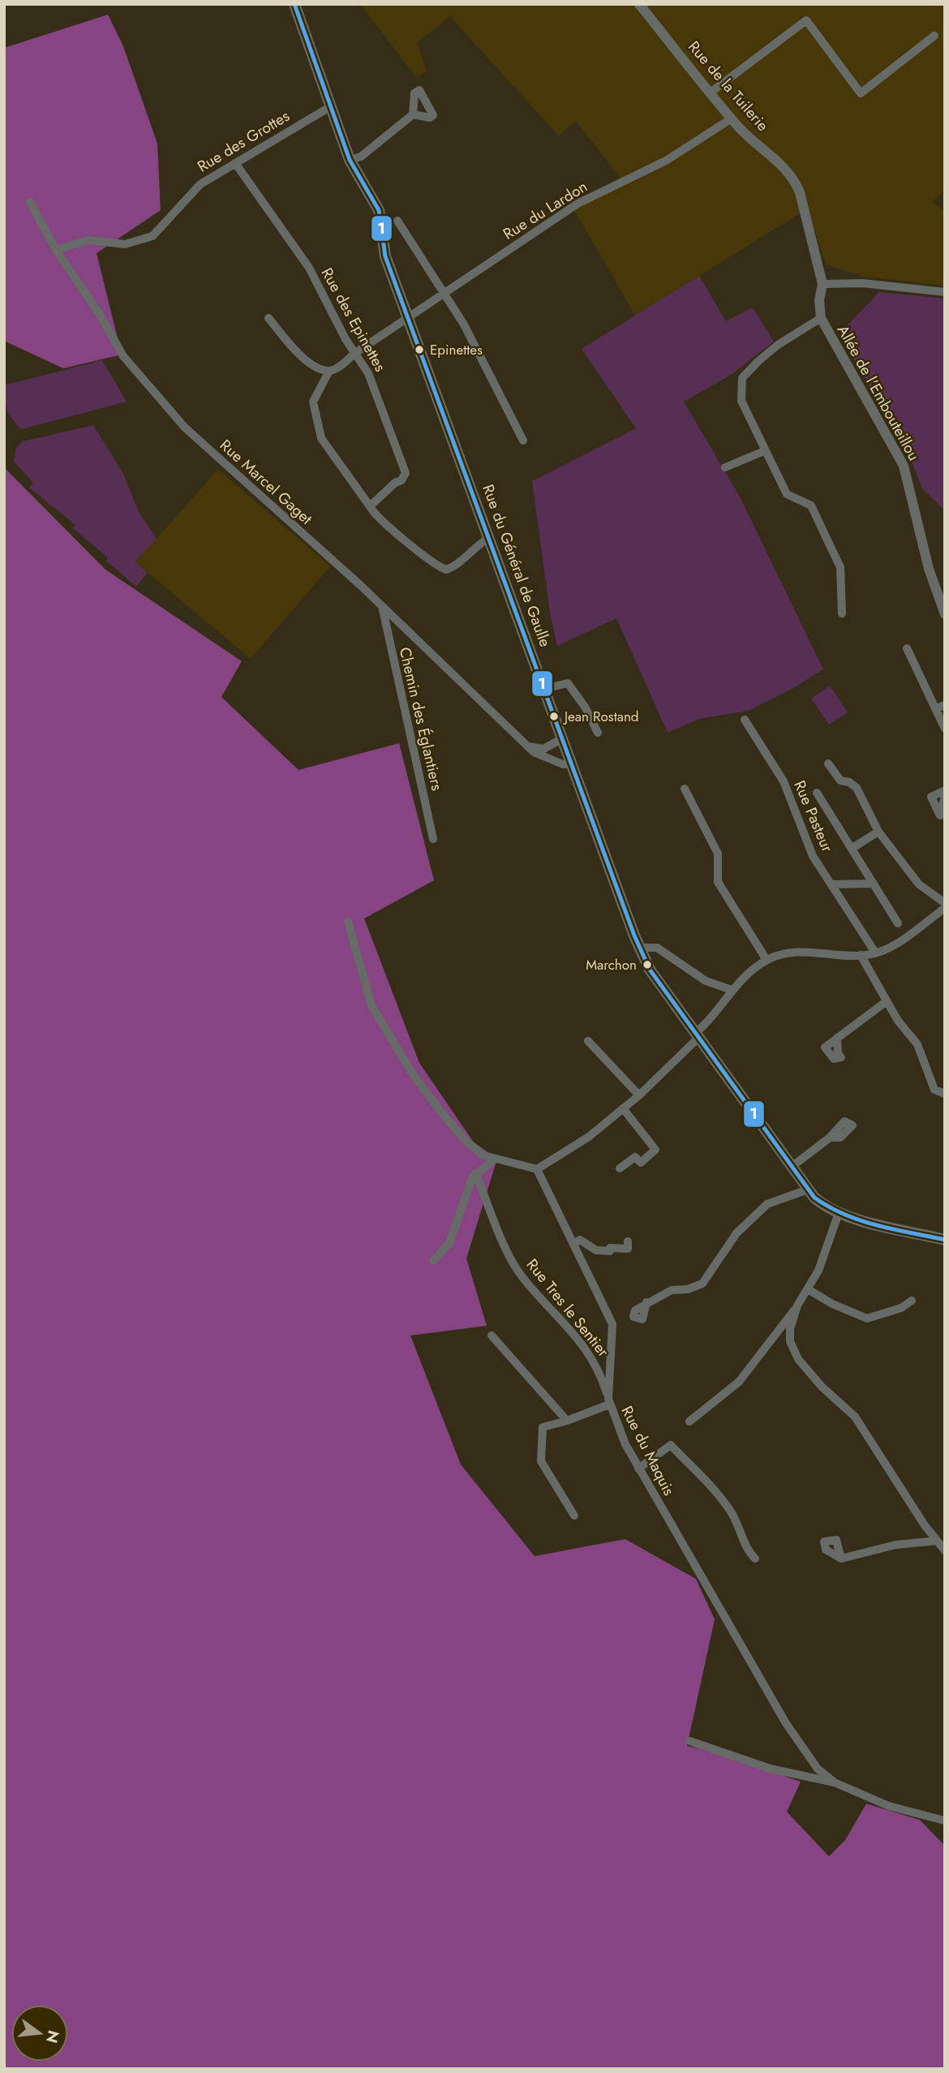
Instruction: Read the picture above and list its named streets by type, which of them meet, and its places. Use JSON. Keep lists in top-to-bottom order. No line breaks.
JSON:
{"streets":{"main road":["Rue du Général de Gaulle"],"street":["Rue de la Tuilerie","Rue des Grottes","Rue du Lardon","Rue des Epinettes","Allée de l'Embouteillou","Rue Marcel Gaget","Chemin des Églantiers","Rue Pasteur","Rue Tres le Sentier","Rue du Maquis"]},"crossings":[["Rue de la Tuilerie","Rue du Lardon"],["Rue de la Tuilerie","Allée de l'Embouteillou"],["Rue des Grottes","Rue des Epinettes"],["Rue des Grottes","Rue Marcel Gaget"],["Rue des Grottes","Rue du Général de Gaulle"],["Rue du Lardon","Rue des Epinettes"],["Rue du Lardon","Rue du Général de Gaulle"],["Rue Marcel Gaget","Rue du Général de Gaulle"],["Rue Marcel Gaget","Chemin des Églantiers"],["Rue Tres le Sentier","Rue du Maquis"]],"places":["Epinettes","Jean Rostand","Marchon"],"lines":["transit line 1"],"north":"right"}
